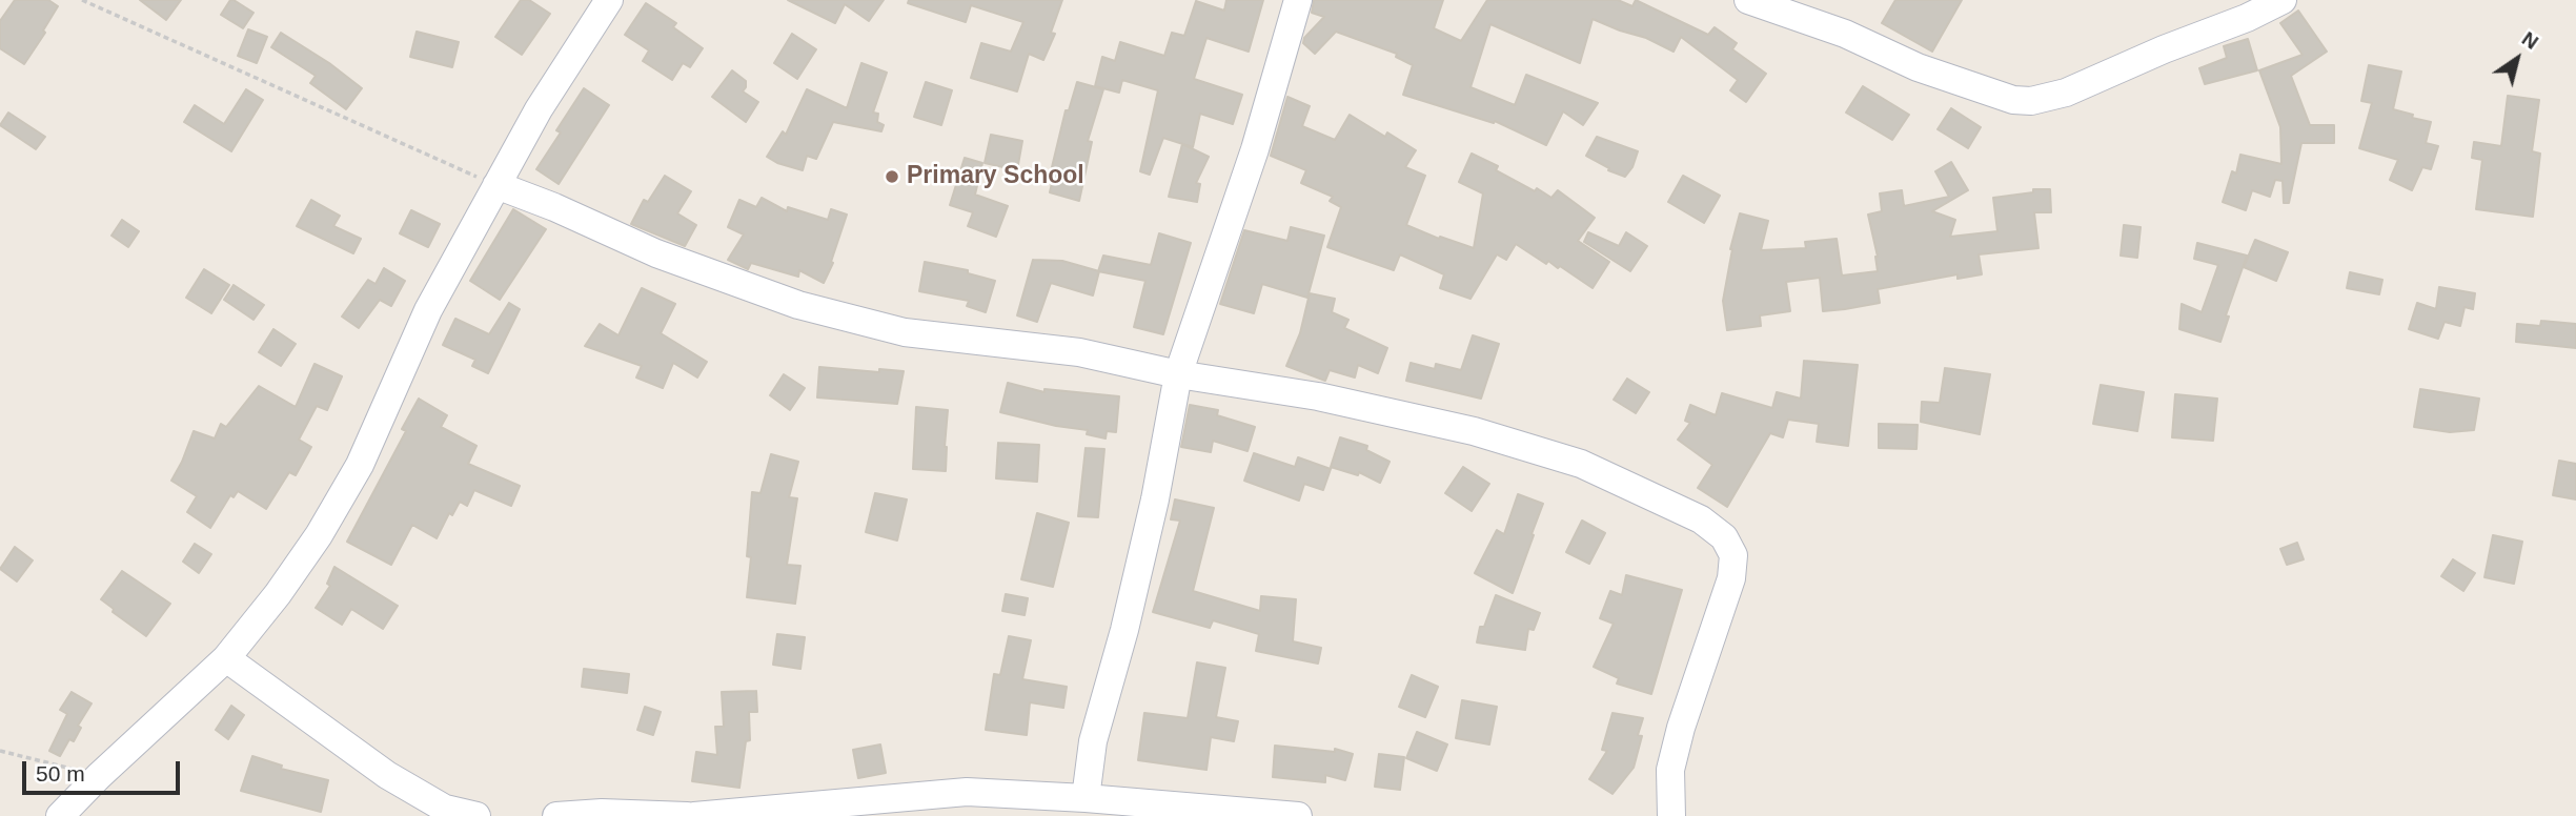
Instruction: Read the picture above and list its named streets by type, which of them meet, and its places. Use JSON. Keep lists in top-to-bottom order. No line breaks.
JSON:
{"places":["Primary School"],"scale_bar":"50 m","north":"top right"}
